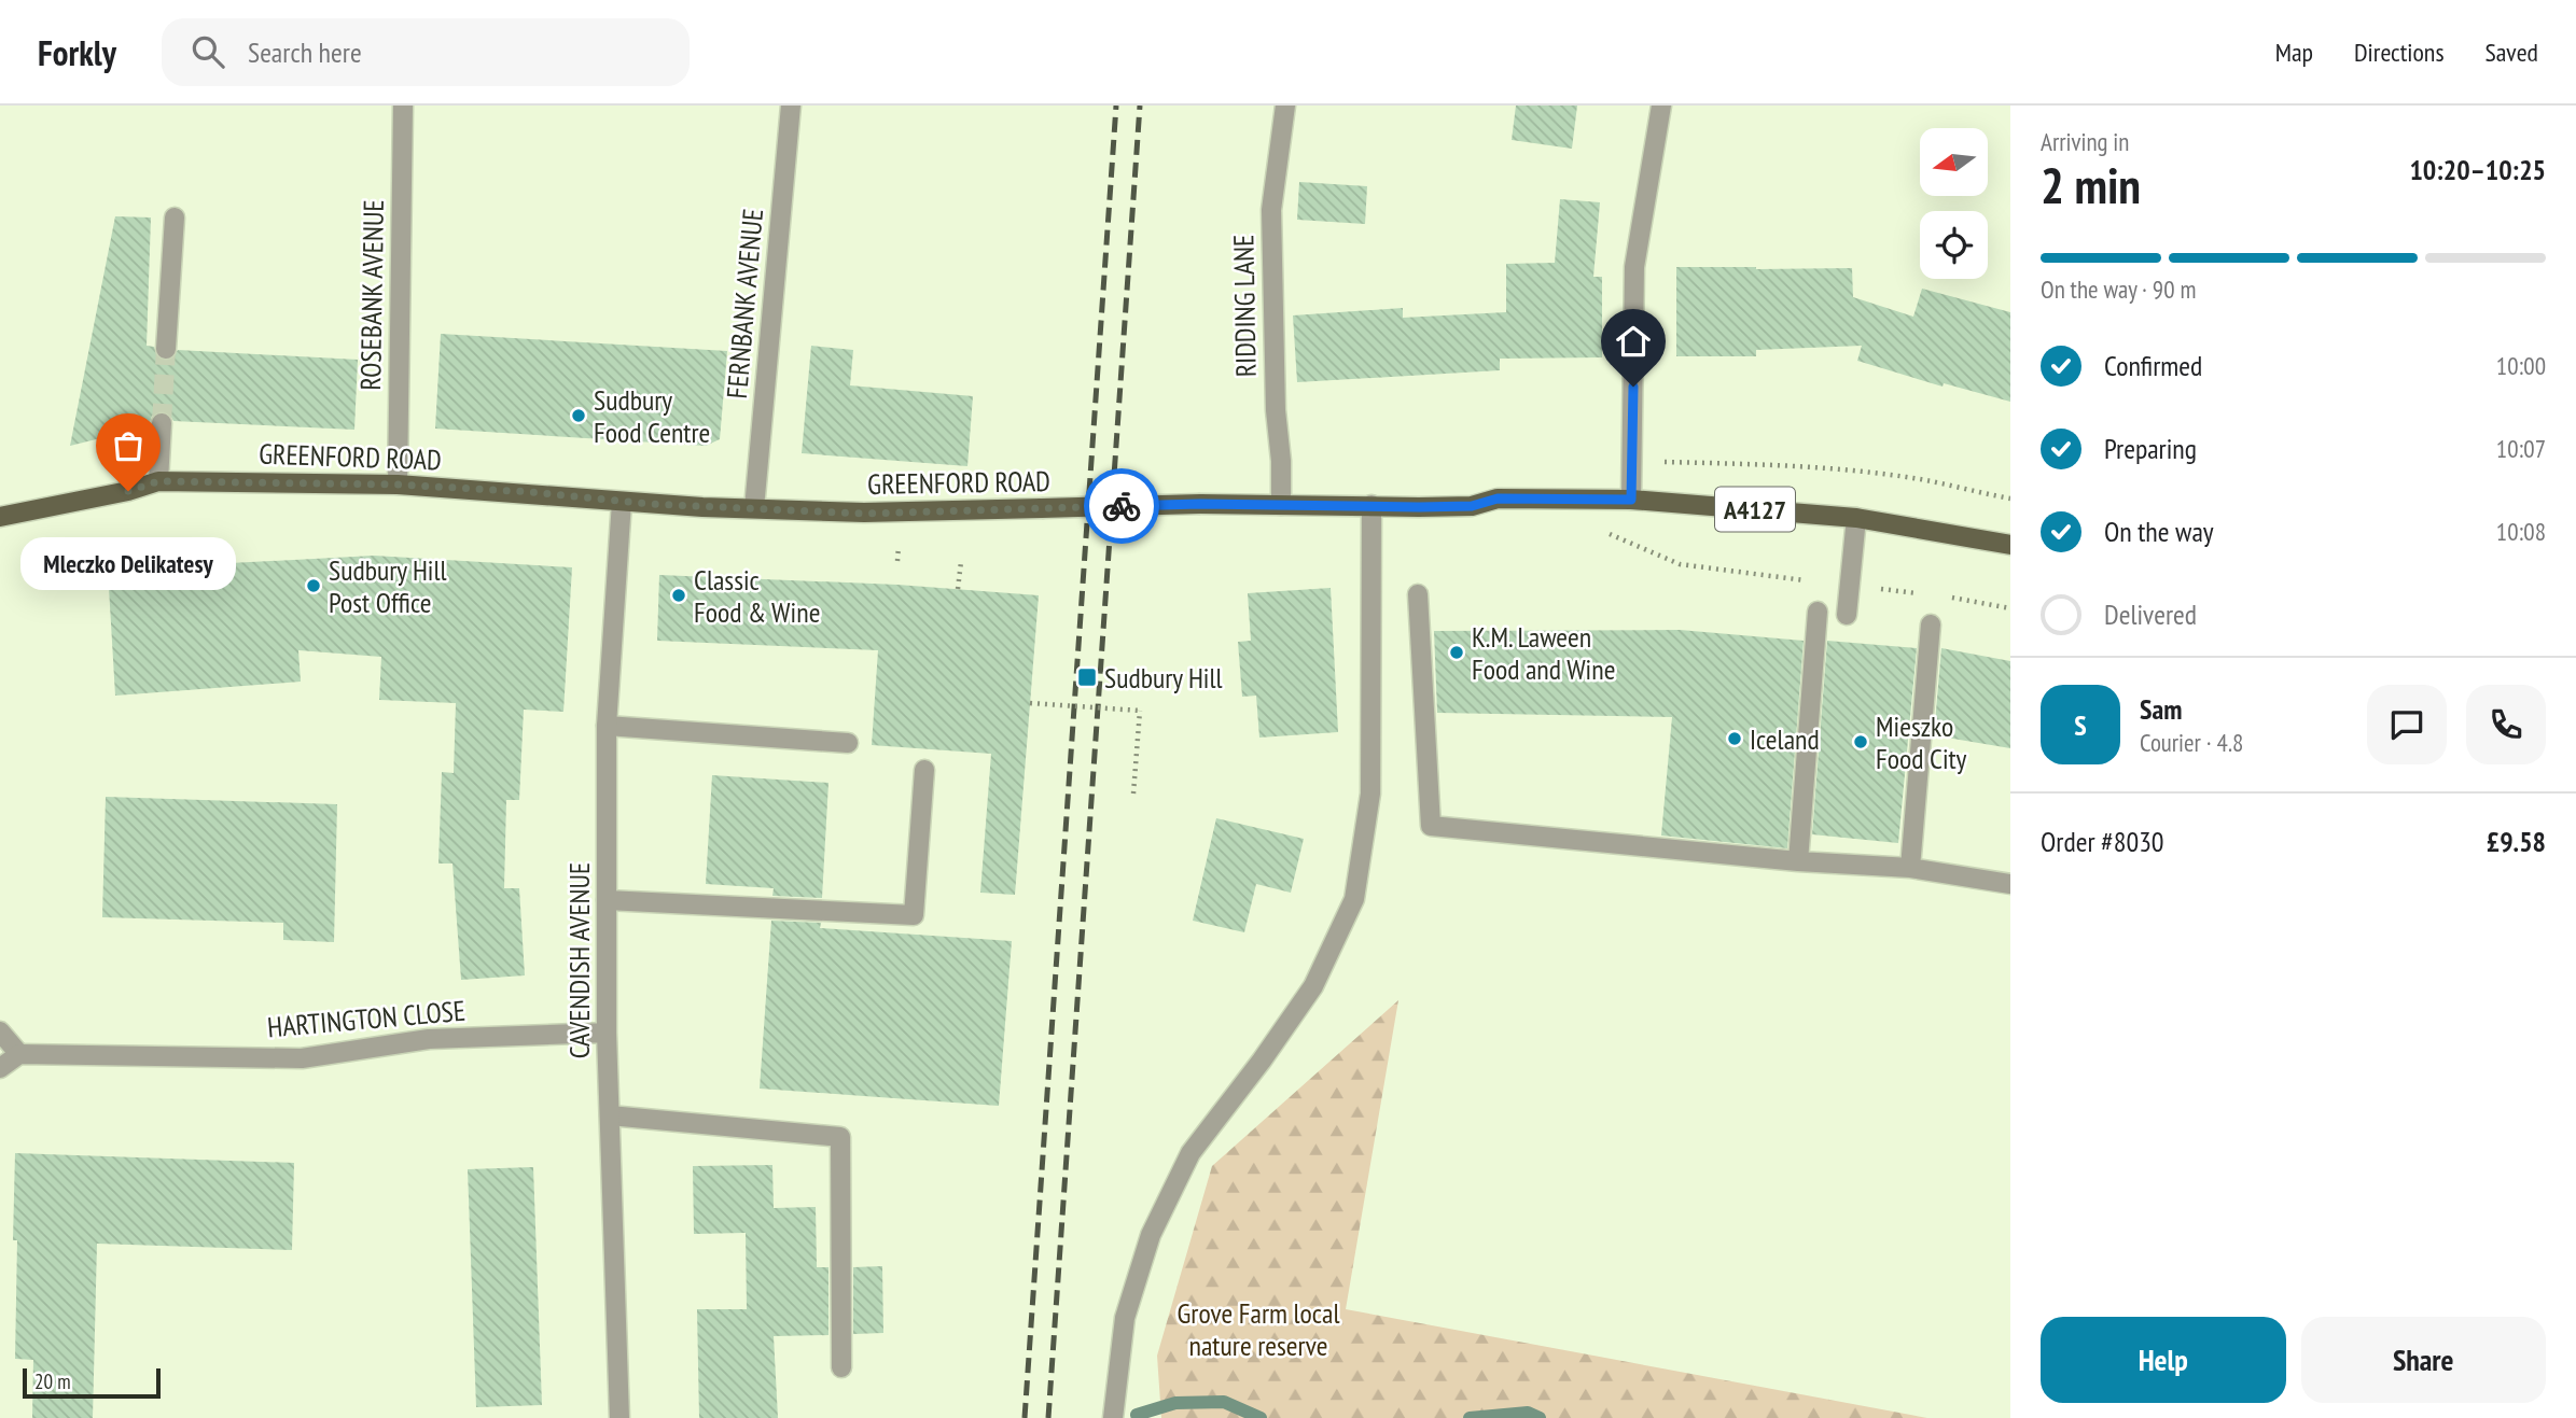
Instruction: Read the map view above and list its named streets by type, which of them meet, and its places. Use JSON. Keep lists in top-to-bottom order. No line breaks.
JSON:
{"streets":{"main road":["GREENFORD ROAD","A4127"],"street":["ROSEBANK AVENUE","FERNBANK AVENUE","RIDDING LANE","CAVENDISH AVENUE","HARTINGTON CLOSE"]},"crossings":[["ROSEBANK AVENUE","GREENFORD ROAD"],["FERNBANK AVENUE","GREENFORD ROAD"],["RIDDING LANE","GREENFORD ROAD"],["GREENFORD ROAD","CAVENDISH AVENUE"],["CAVENDISH AVENUE","HARTINGTON CLOSE"]],"parks":["Grove Farm local nature reserve"],"places":{"other":["Sudbury Food Centre","Mleczko Delikatesy","Sudbury Hill Post Office","Classic Food & Wine","K.M. Laween Food and Wine","Iceland","Mieszko Food City"],"transit":["Sudbury Hill"]},"scale_bar":"20 m","north":"left","page":{"header":"Forkly","search":"Search here","nav":["Map","Directions","Saved"],"heading":["2 min","Arriving in","10:20–10:25"],"panel":["Sam","Courier · 4.8","Order #8030","£9.58"],"bar":"On the way · 90 m","list":[["Confirmed","10:00"],["Preparing","10:07"],["On the way","10:08"],"Delivered"],"bubble":"Mleczko Delikatesy","round":"S","buttons":["Help","Share"],"scale":"20 m"}}
